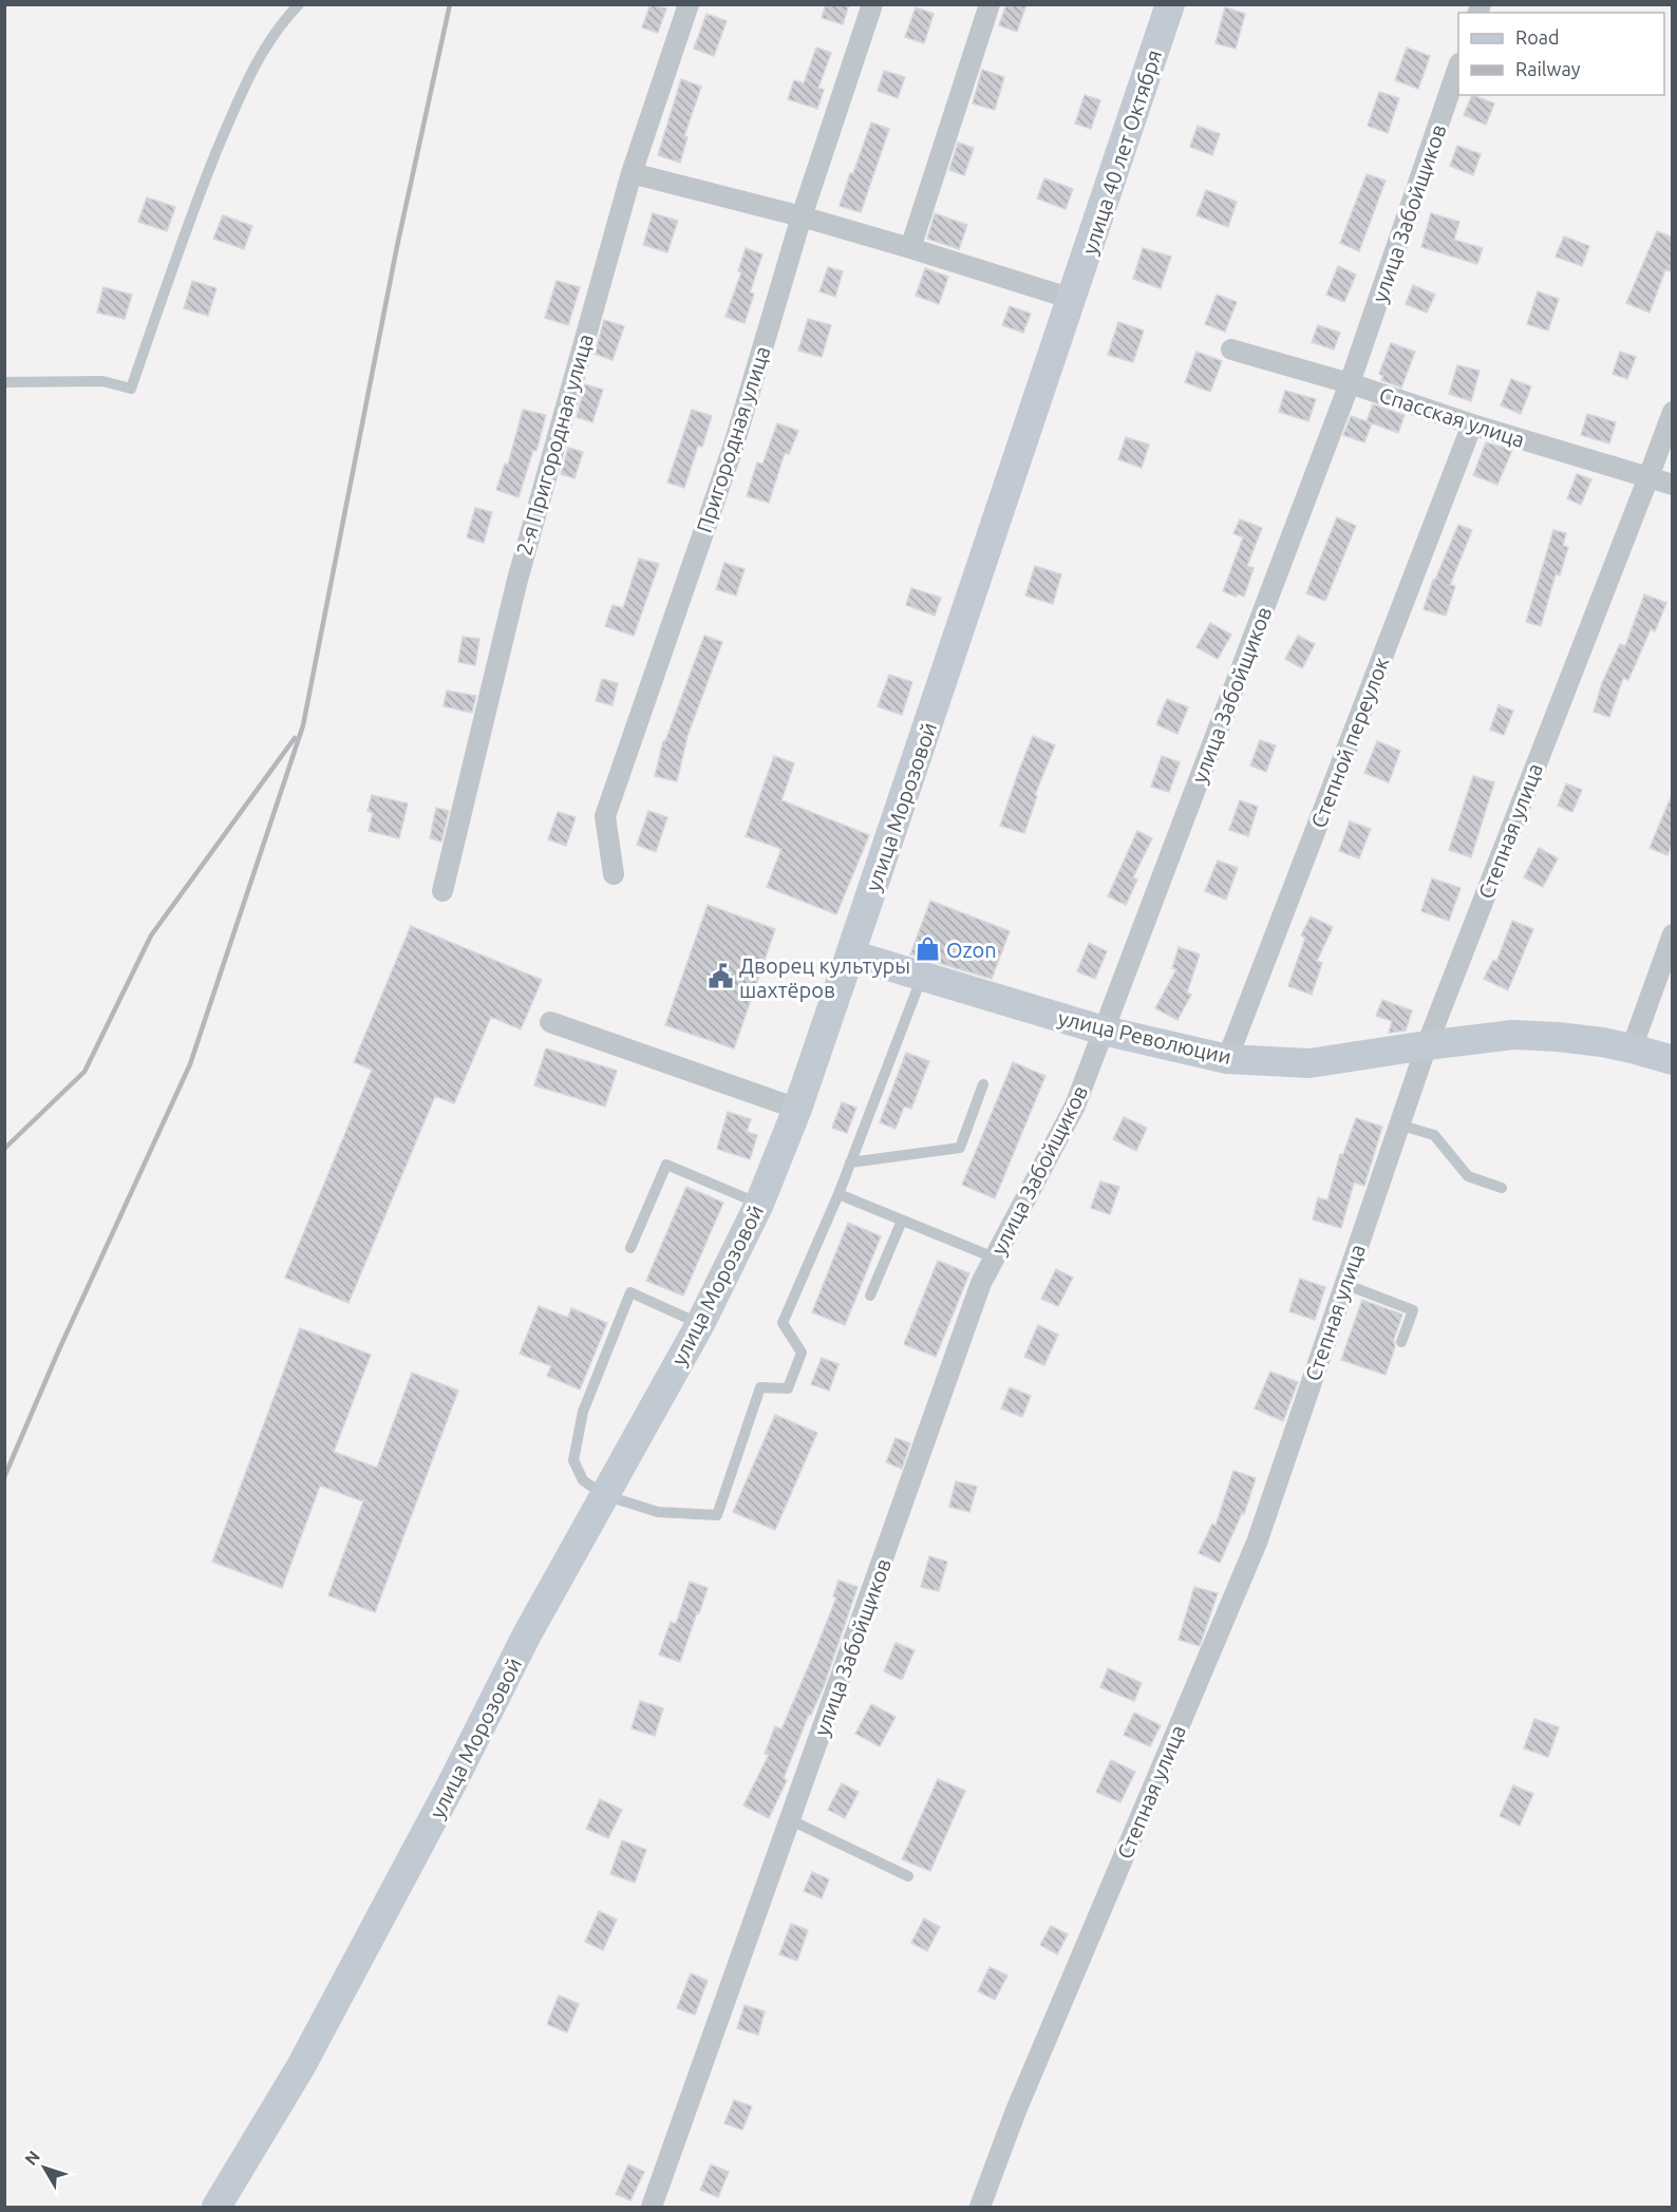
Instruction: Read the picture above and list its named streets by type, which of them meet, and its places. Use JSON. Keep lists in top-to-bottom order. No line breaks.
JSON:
{"streets":{"main road":["улица 40 лет Октября","улица Морозовой","улица Революции"],"street":["улица Забойщиков","Спасская улица","Пригородная улица","2-я Пригородная улица","Степной переулок","Степная улица"]},"crossings":[["улица 40 лет Октября","улица Морозовой"],["улица Забойщиков","Спасская улица"],["улица Забойщиков","улица Революции"],["Спасская улица","Степной переулок"],["Спасская улица","Степная улица"],["Степной переулок","улица Революции"],["улица Морозовой","улица Революции"],["Степная улица","улица Революции"]],"places":{"shop":["Ozon"],"public building":["Дворец культуры шахтёров"]},"legend":["Road","Railway"],"north":"top left"}
